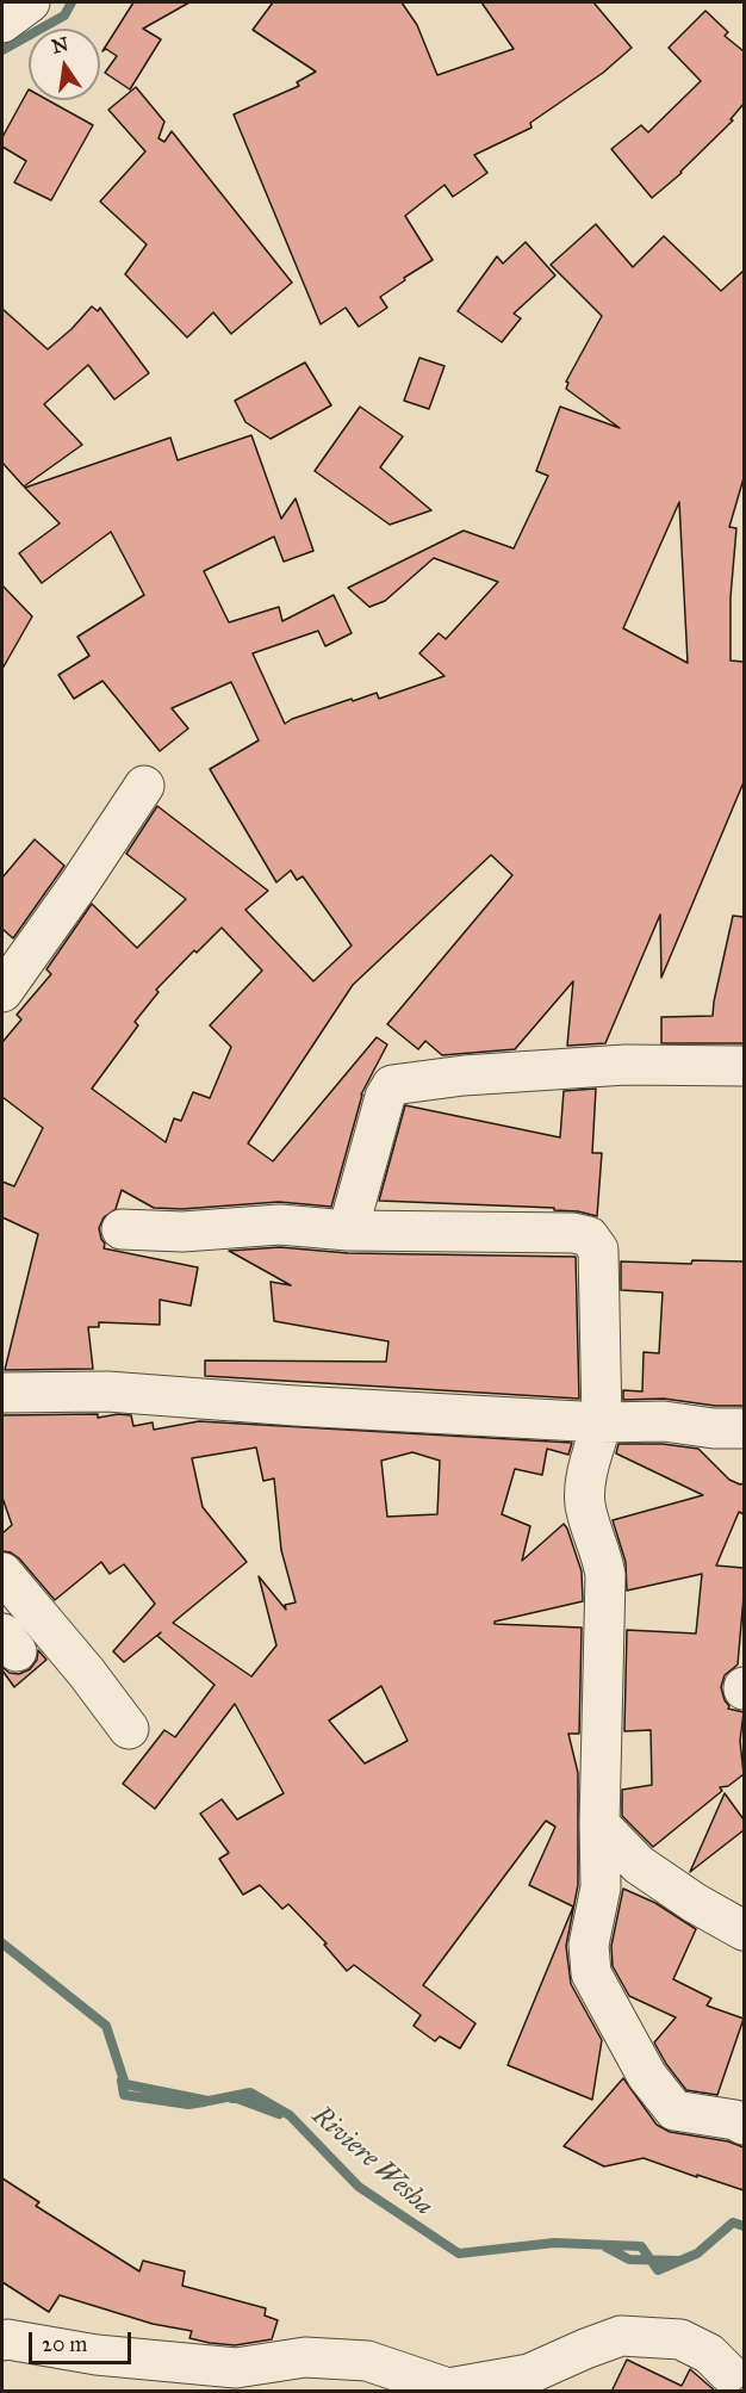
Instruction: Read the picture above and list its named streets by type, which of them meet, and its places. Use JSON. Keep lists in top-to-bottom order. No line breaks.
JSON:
{"water":["Riviere Wesha"],"scale_bar":"20 m","north":"top"}
